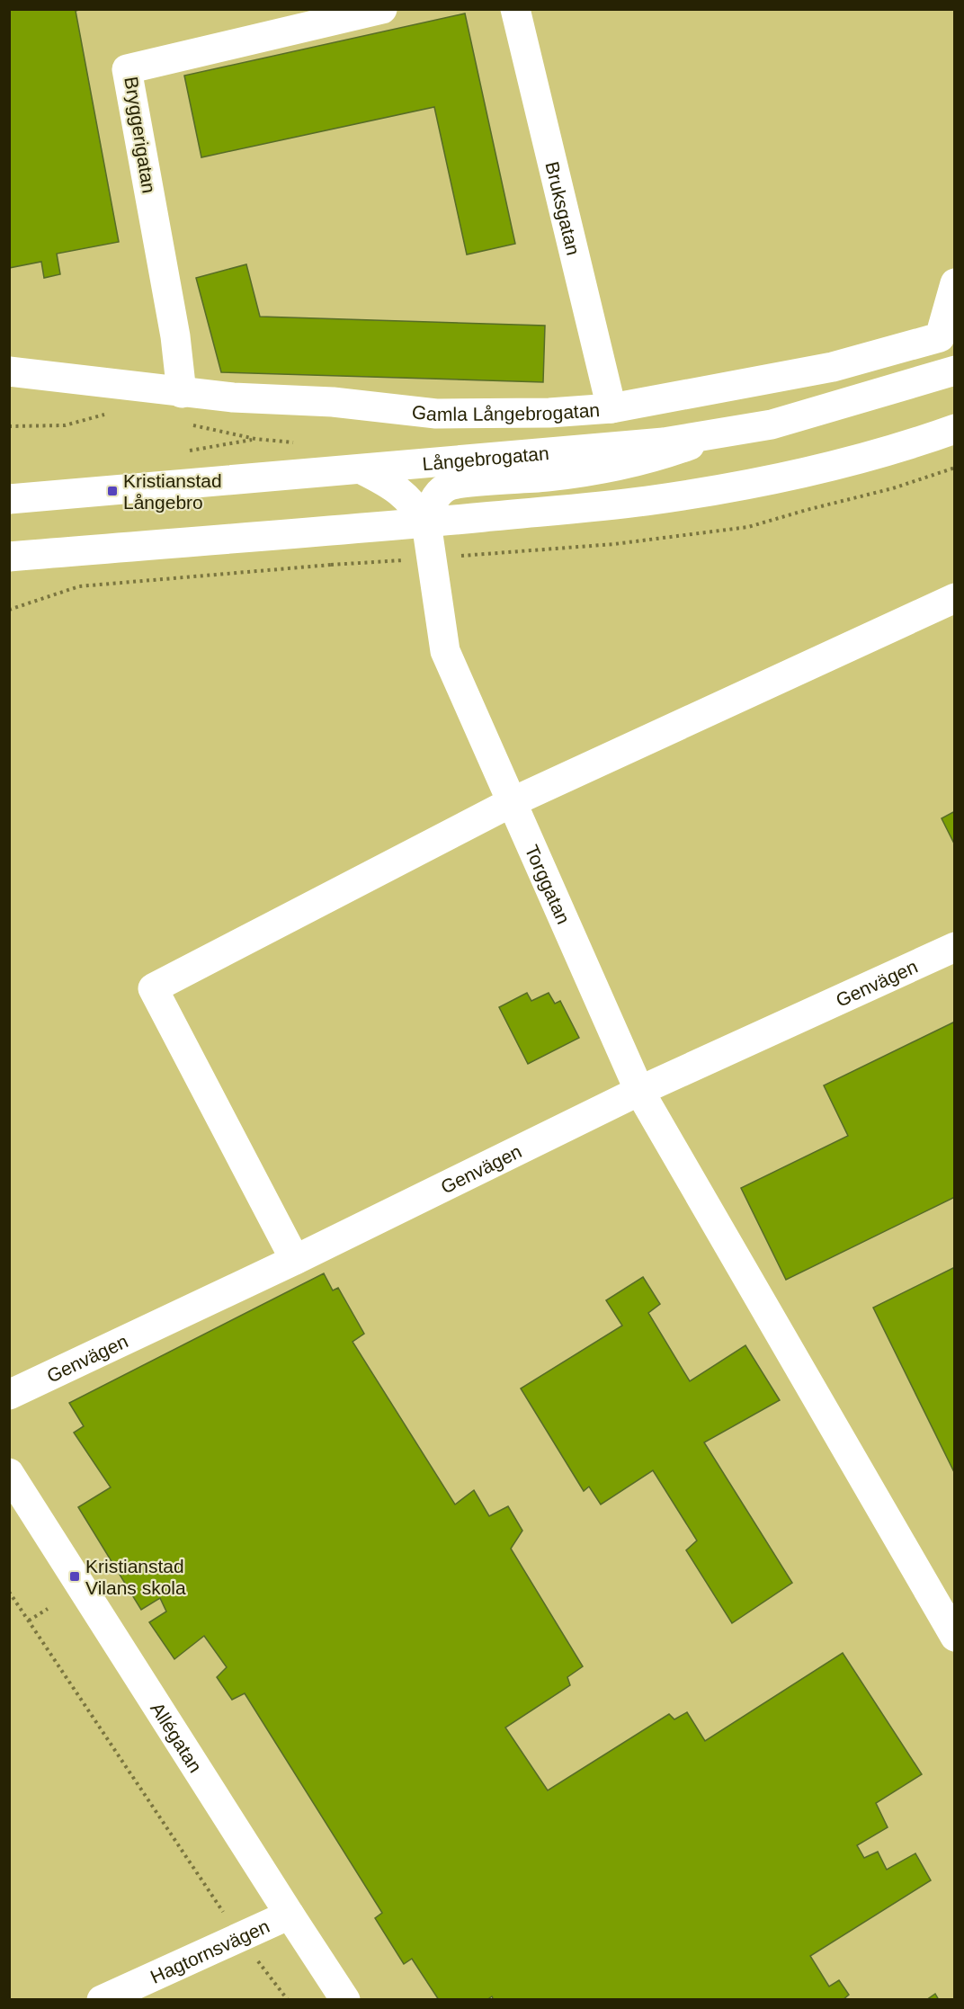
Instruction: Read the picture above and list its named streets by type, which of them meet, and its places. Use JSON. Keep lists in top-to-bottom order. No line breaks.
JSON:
{"streets":{"street":["Bryggerigatan","Bruksgatan","Gamla Långebrogatan","Långebrogatan","Torggatan","Genvägen","Allégatan","Hagtornsvägen"]},"crossings":[["Bryggerigatan","Gamla Långebrogatan"],["Bruksgatan","Gamla Långebrogatan"],["Torggatan","Genvägen"],["Allégatan","Hagtornsvägen"]],"places":{"transit":["Kristianstad Långebro","Kristianstad Vilans skola"]}}
